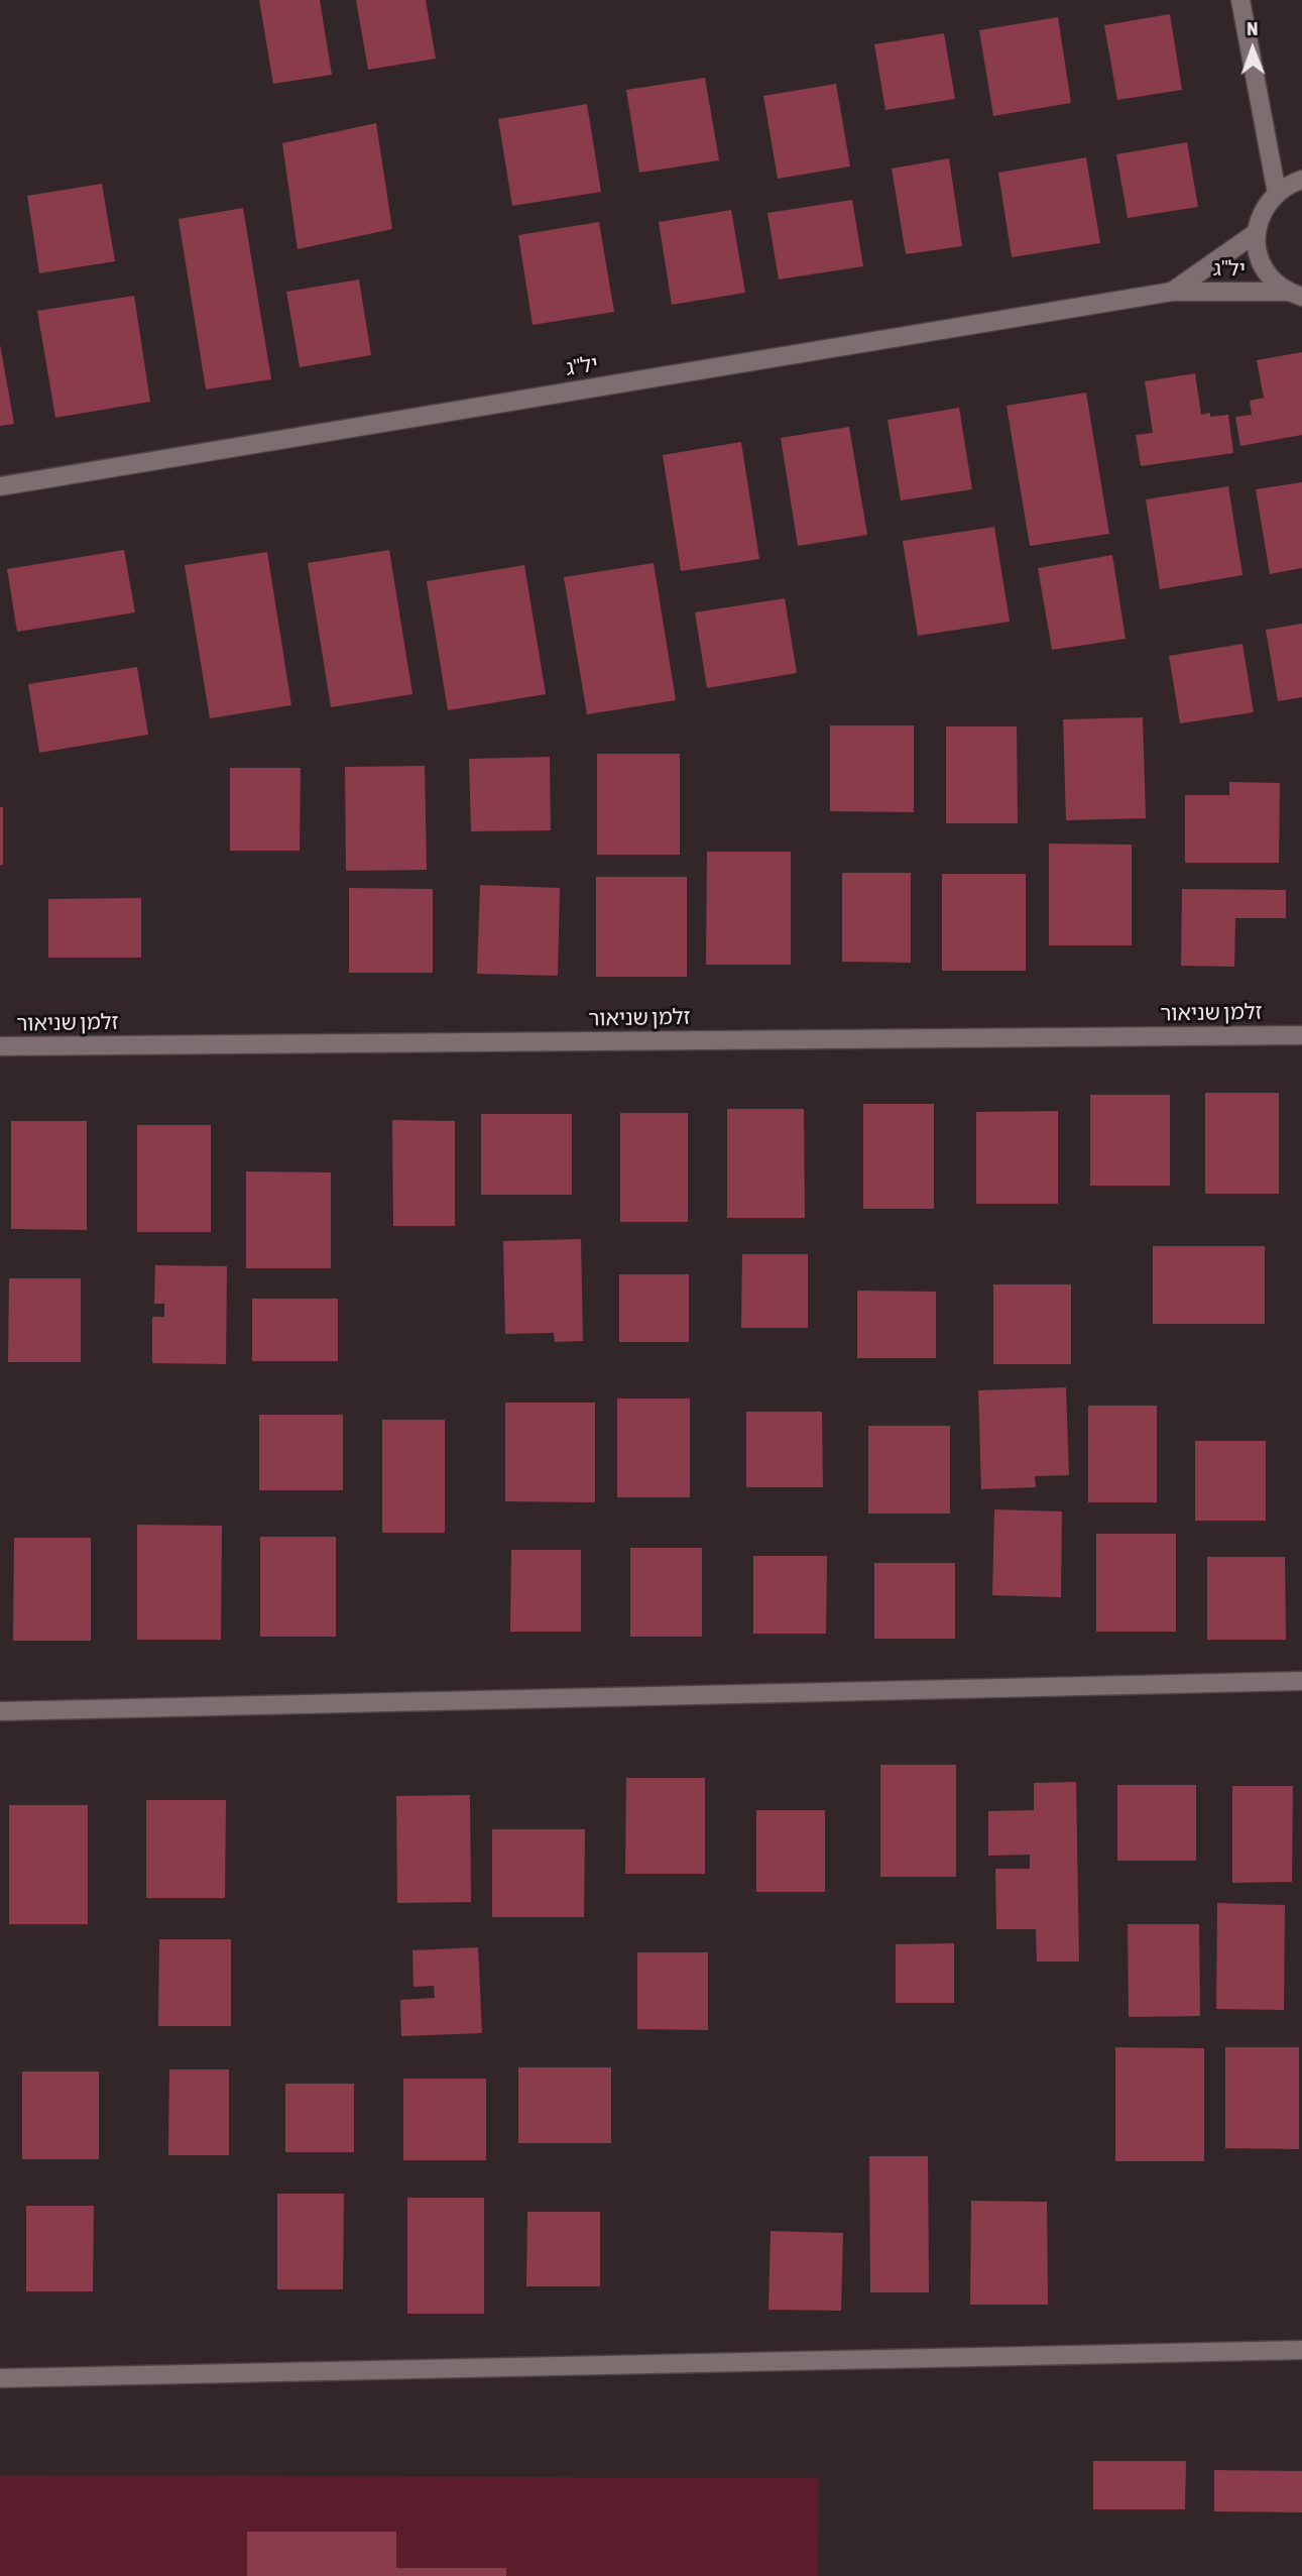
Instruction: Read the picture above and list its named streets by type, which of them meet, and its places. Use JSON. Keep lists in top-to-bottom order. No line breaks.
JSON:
{"streets":{"street":["יל\"ג","זלמן שניאור"]},"north":"top"}
